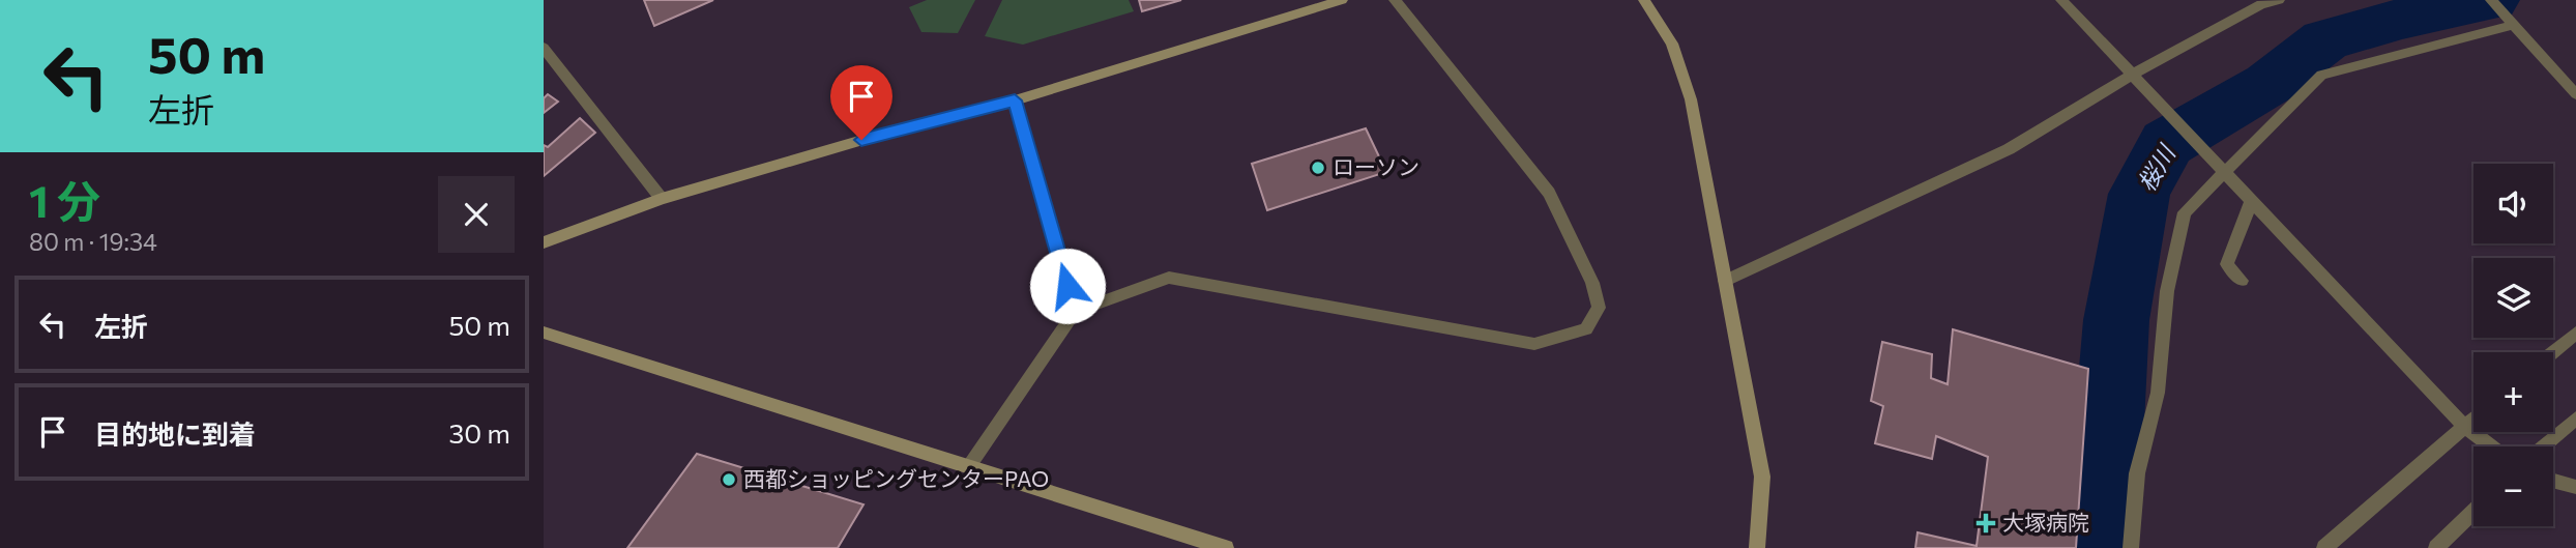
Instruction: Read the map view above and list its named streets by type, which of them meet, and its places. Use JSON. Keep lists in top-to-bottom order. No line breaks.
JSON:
{"water":["桜川"],"places":{"other":["ローソン","西都ショッピングセンターPAO"],"health":["大塚病院"]},"page":{"turn":["50 m","左折"],"heading":["1 分","80 m · 19:34"],"map_buttons":["+","−"],"list":[{"name":"左折","value":"50 m"},{"name":"目的地に到着","value":"30 m"}]}}
